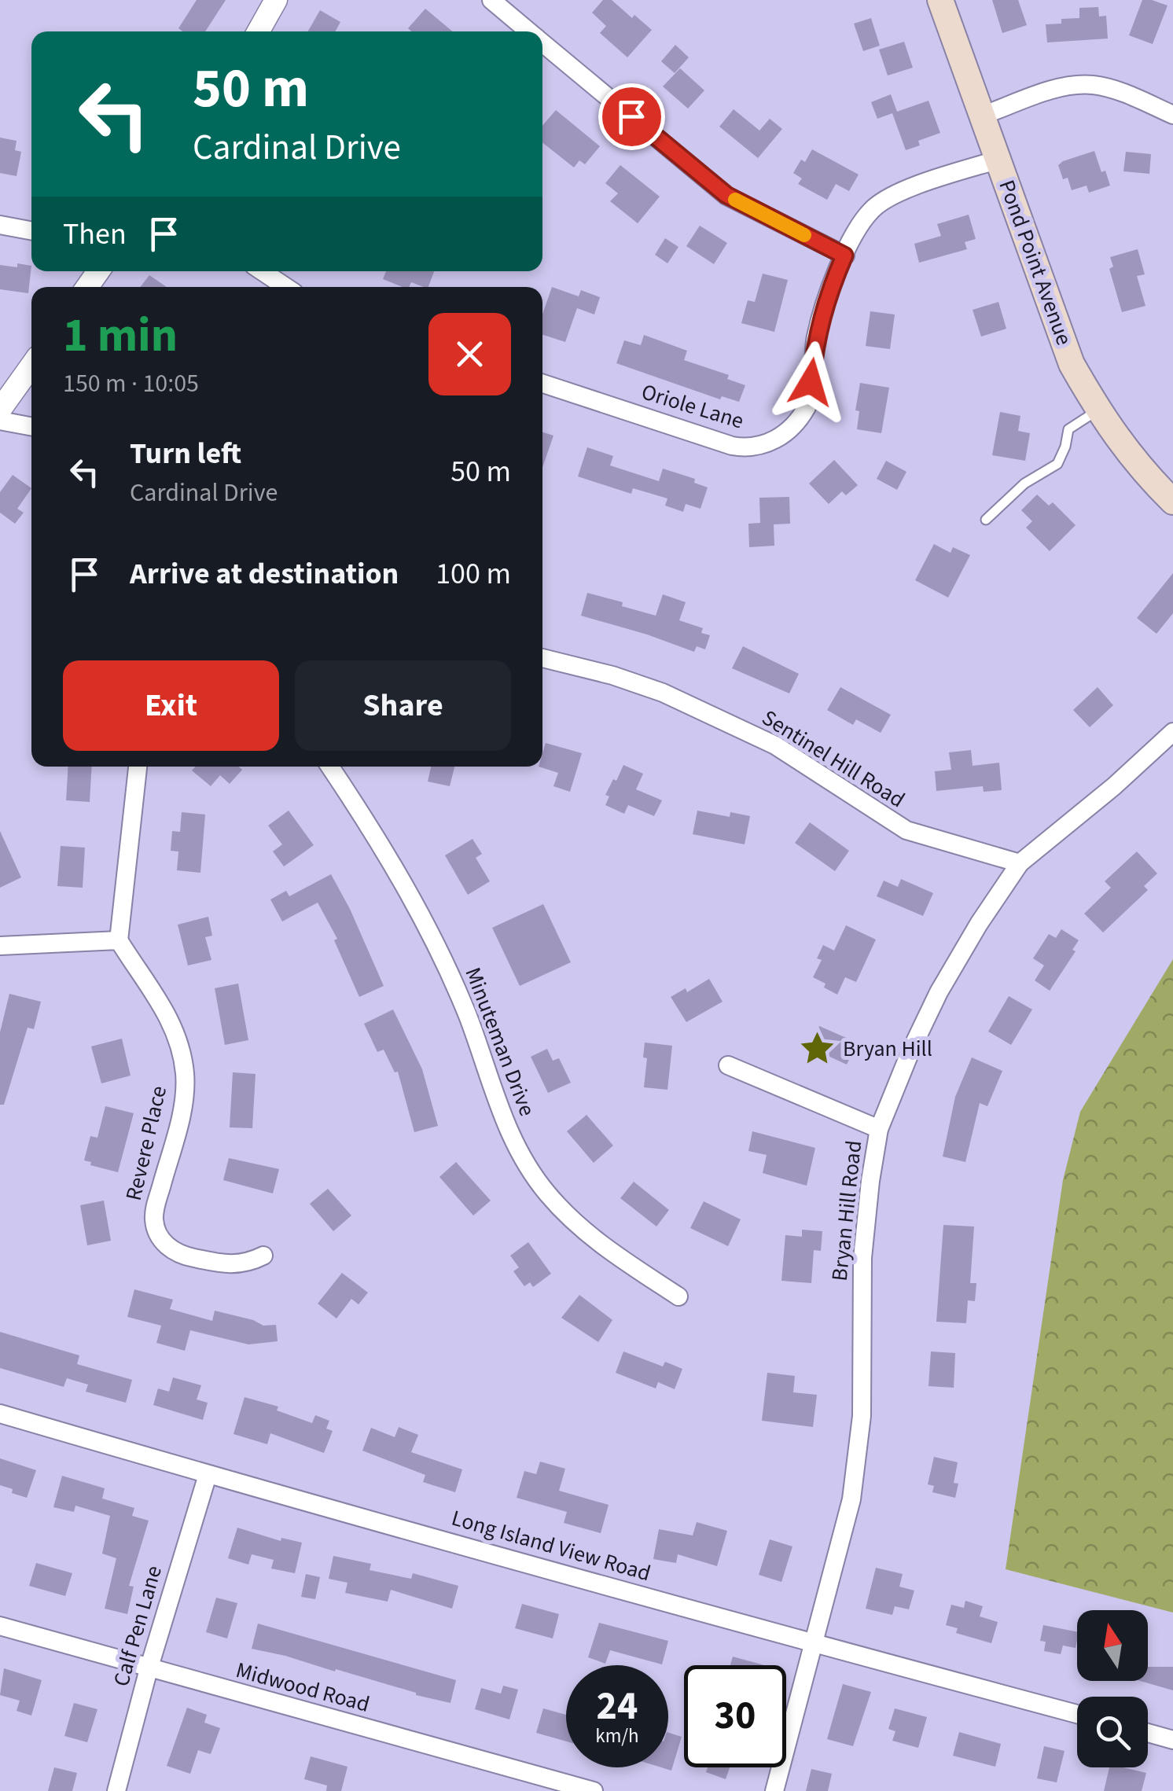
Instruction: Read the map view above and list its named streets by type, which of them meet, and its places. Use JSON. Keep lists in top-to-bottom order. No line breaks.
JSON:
{"streets":{"main road":["Pond Point Avenue"],"street":["Oriole Lane","Sentinel Hill Road","Minuteman Drive","Revere Place","Bryan Hill Road","Long Island View Road","Calf Pen Lane","Midwood Road"]},"crossings":[["Pond Point Avenue","Oriole Lane"],["Sentinel Hill Road","Bryan Hill Road"],["Bryan Hill Road","Long Island View Road"],["Long Island View Road","Calf Pen Lane"],["Calf Pen Lane","Midwood Road"]],"places":{"place":["Bryan Hill"]},"north":"top","page":{"turn":["50 m","Cardinal Drive"],"then":"Then","heading":["1 min","150 m · 10:05"],"list":[{"name":"Turn left","note":"Cardinal Drive","value":"50 m"},{"name":"Arrive at destination","value":"100 m"}],"buttons":["Exit","Share"],"speed":"24 km/h","limit":"30"}}
